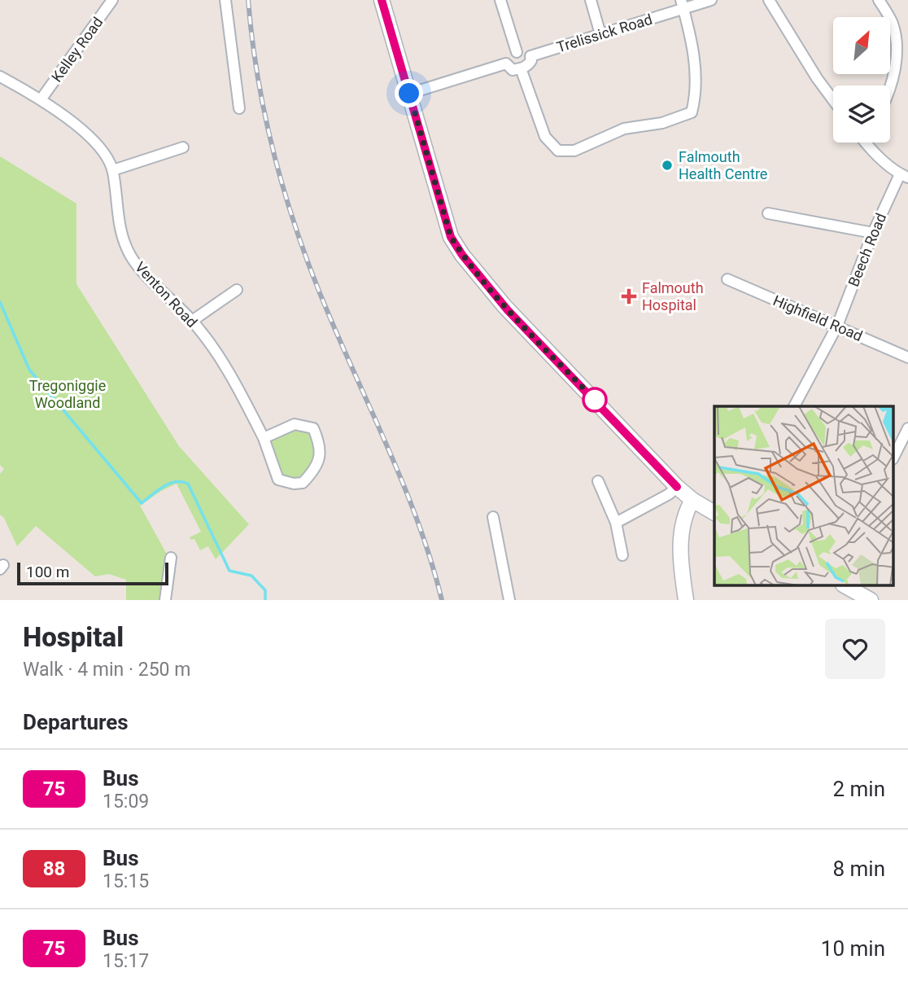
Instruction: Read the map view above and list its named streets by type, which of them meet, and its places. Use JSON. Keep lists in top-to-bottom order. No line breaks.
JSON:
{"streets":{"street":["Trelissick Road","Kelley Road","Beech Road","Venton Road","Highfield Road"]},"crossings":[["Kelley Road","Venton Road"],["Beech Road","Highfield Road"]],"parks":["Tregoniggie Woodland"],"places":{"other":["Falmouth Health Centre"],"health":["Falmouth Hospital"]},"lines":["bus line 75"],"scale_bar":"100 m","north":"top right","page":{"scale":"100 m","heading":[["Hospital","Walk · 4 min · 250 m"],"Departures"],"list":[{"mark":"75","name":"Bus","note":"15:09","value":"2 min"},{"mark":"88","name":"Bus","note":"15:15","value":"8 min"},{"mark":"75","name":"Bus","note":"15:17","value":"10 min"}]}}
